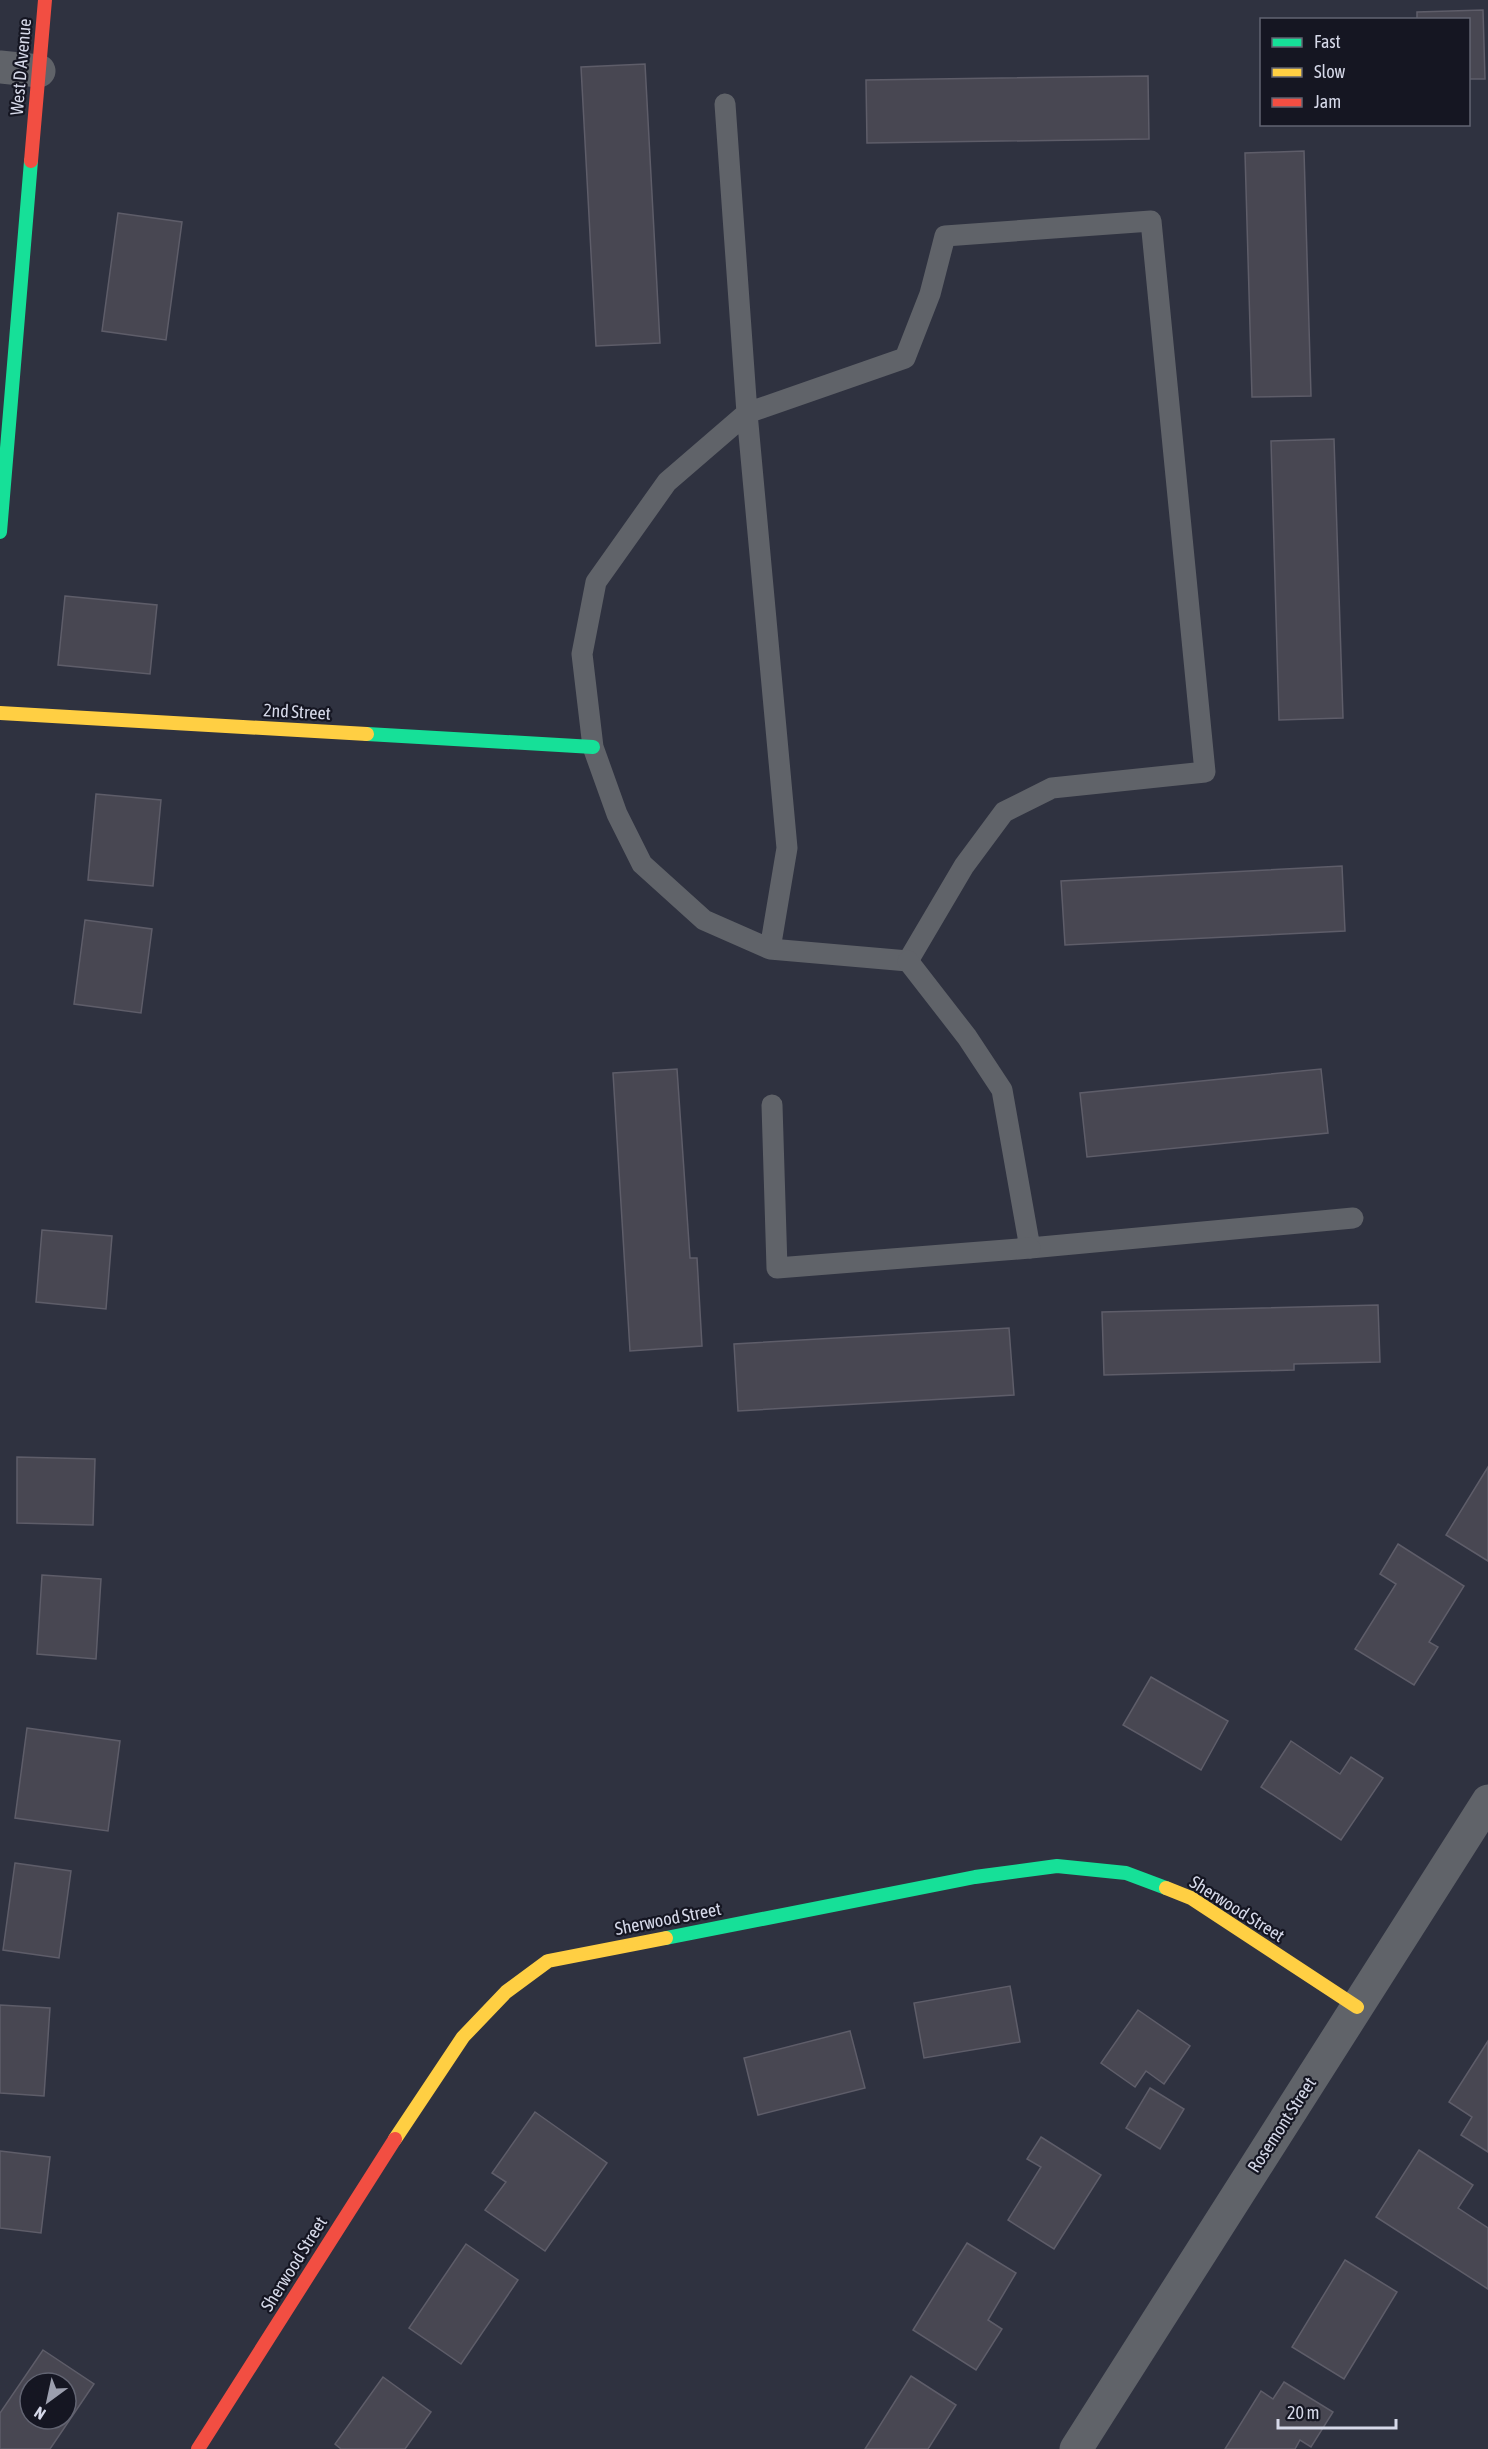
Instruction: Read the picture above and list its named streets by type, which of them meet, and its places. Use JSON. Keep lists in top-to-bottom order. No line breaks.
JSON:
{"streets":{"street":["West D Avenue","2nd Street","Sherwood Street","Rosemont Street"]},"crossings":[["Sherwood Street","Rosemont Street"]],"legend":["Fast","Slow","Jam"],"scale_bar":"20 m","north":"bottom left"}
